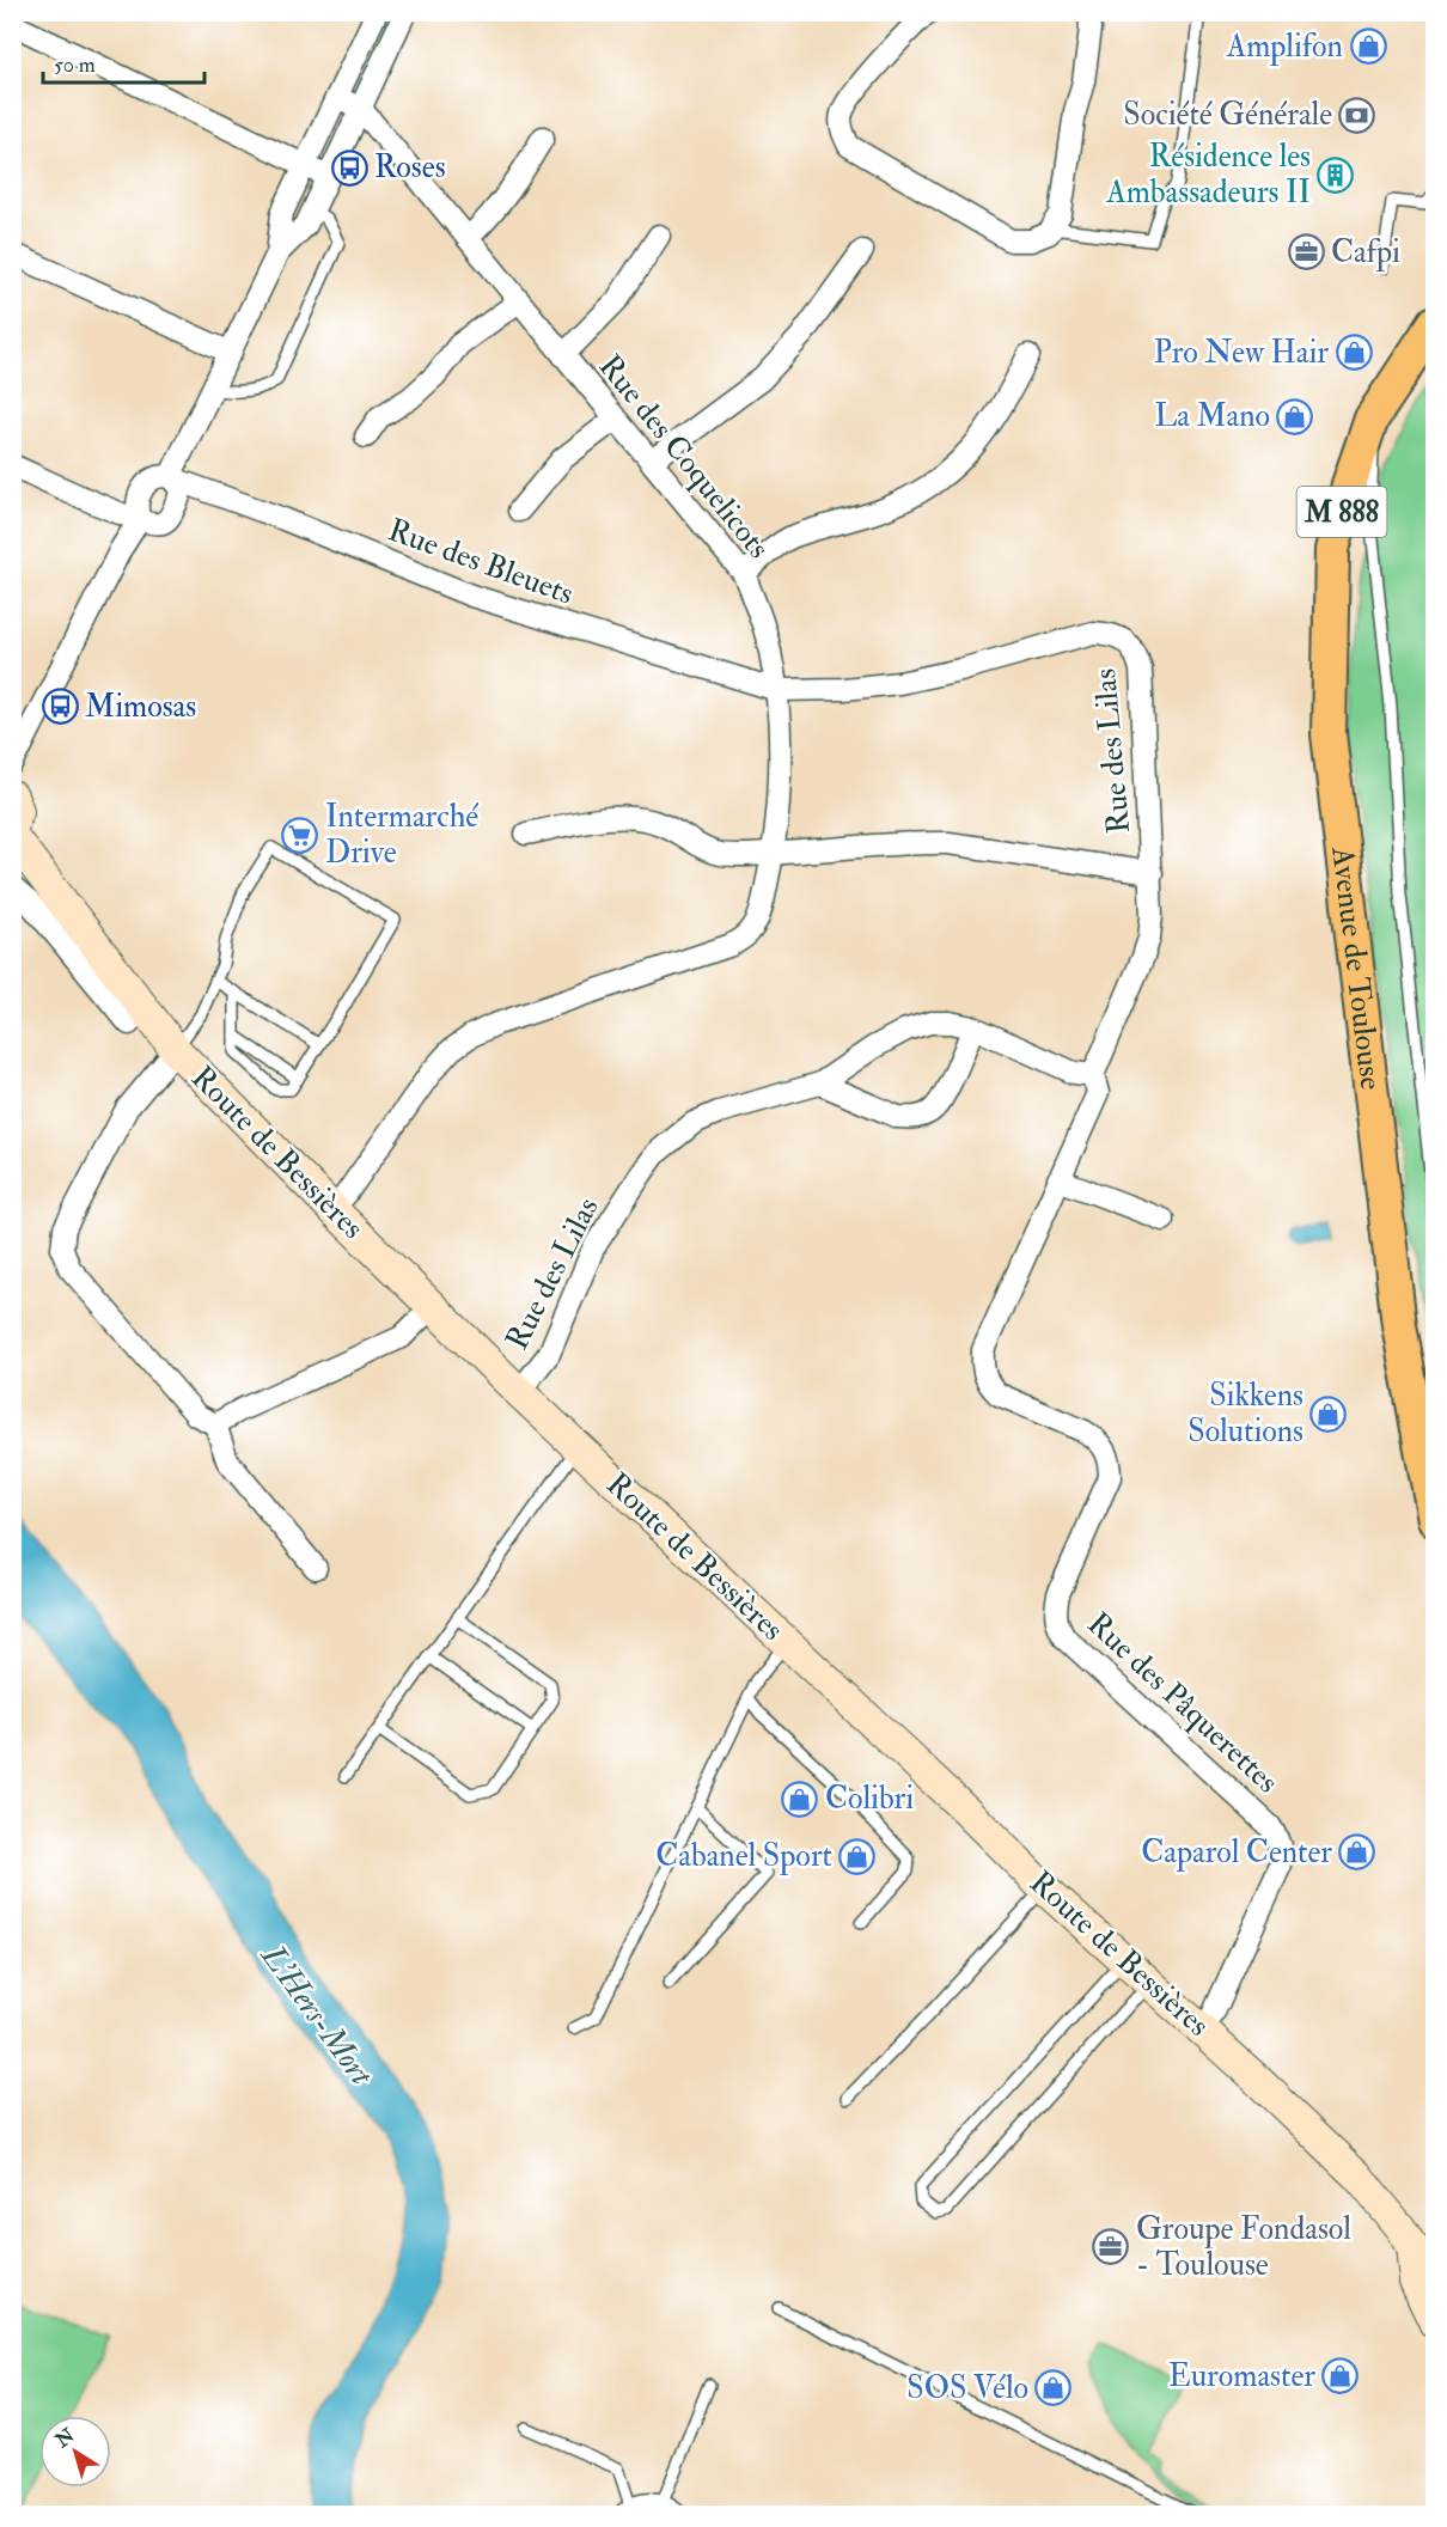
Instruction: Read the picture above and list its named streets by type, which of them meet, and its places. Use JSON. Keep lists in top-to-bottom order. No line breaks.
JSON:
{"streets":{"main road":["M 888","Avenue de Toulouse","Route de Bessières"],"street":["Rue des Coquelicots","Rue des Bleuets","Rue des Lilas","Rue des Pâquerettes"]},"crossings":[["Rue des Coquelicots","Rue des Bleuets"],["Rue des Coquelicots","Rue des Lilas"],["Rue des Coquelicots","Route de Bessières"],["Rue des Bleuets","Rue des Lilas"],["Rue des Lilas","Route de Bessières"],["Rue des Lilas","Rue des Pâquerettes"],["Route de Bessières","Rue des Pâquerettes"]],"water":["L'Hers-Mort"],"places":{"shop":["Amplifon","Pro New Hair","La Mano","Sikkens Solutions","Colibri","Caparol Center","Cabanel Sport","Euromaster","SOS Vélo"],"bank":["Société Générale"],"bus stop":["Roses","Mimosas"],"building":["Résidence les Ambassadeurs II"],"office":["Cafpi","Groupe Fondasol - Toulouse"],"supermarket":["Intermarché Drive"]},"scale_bar":"50 m","north":"top left"}
